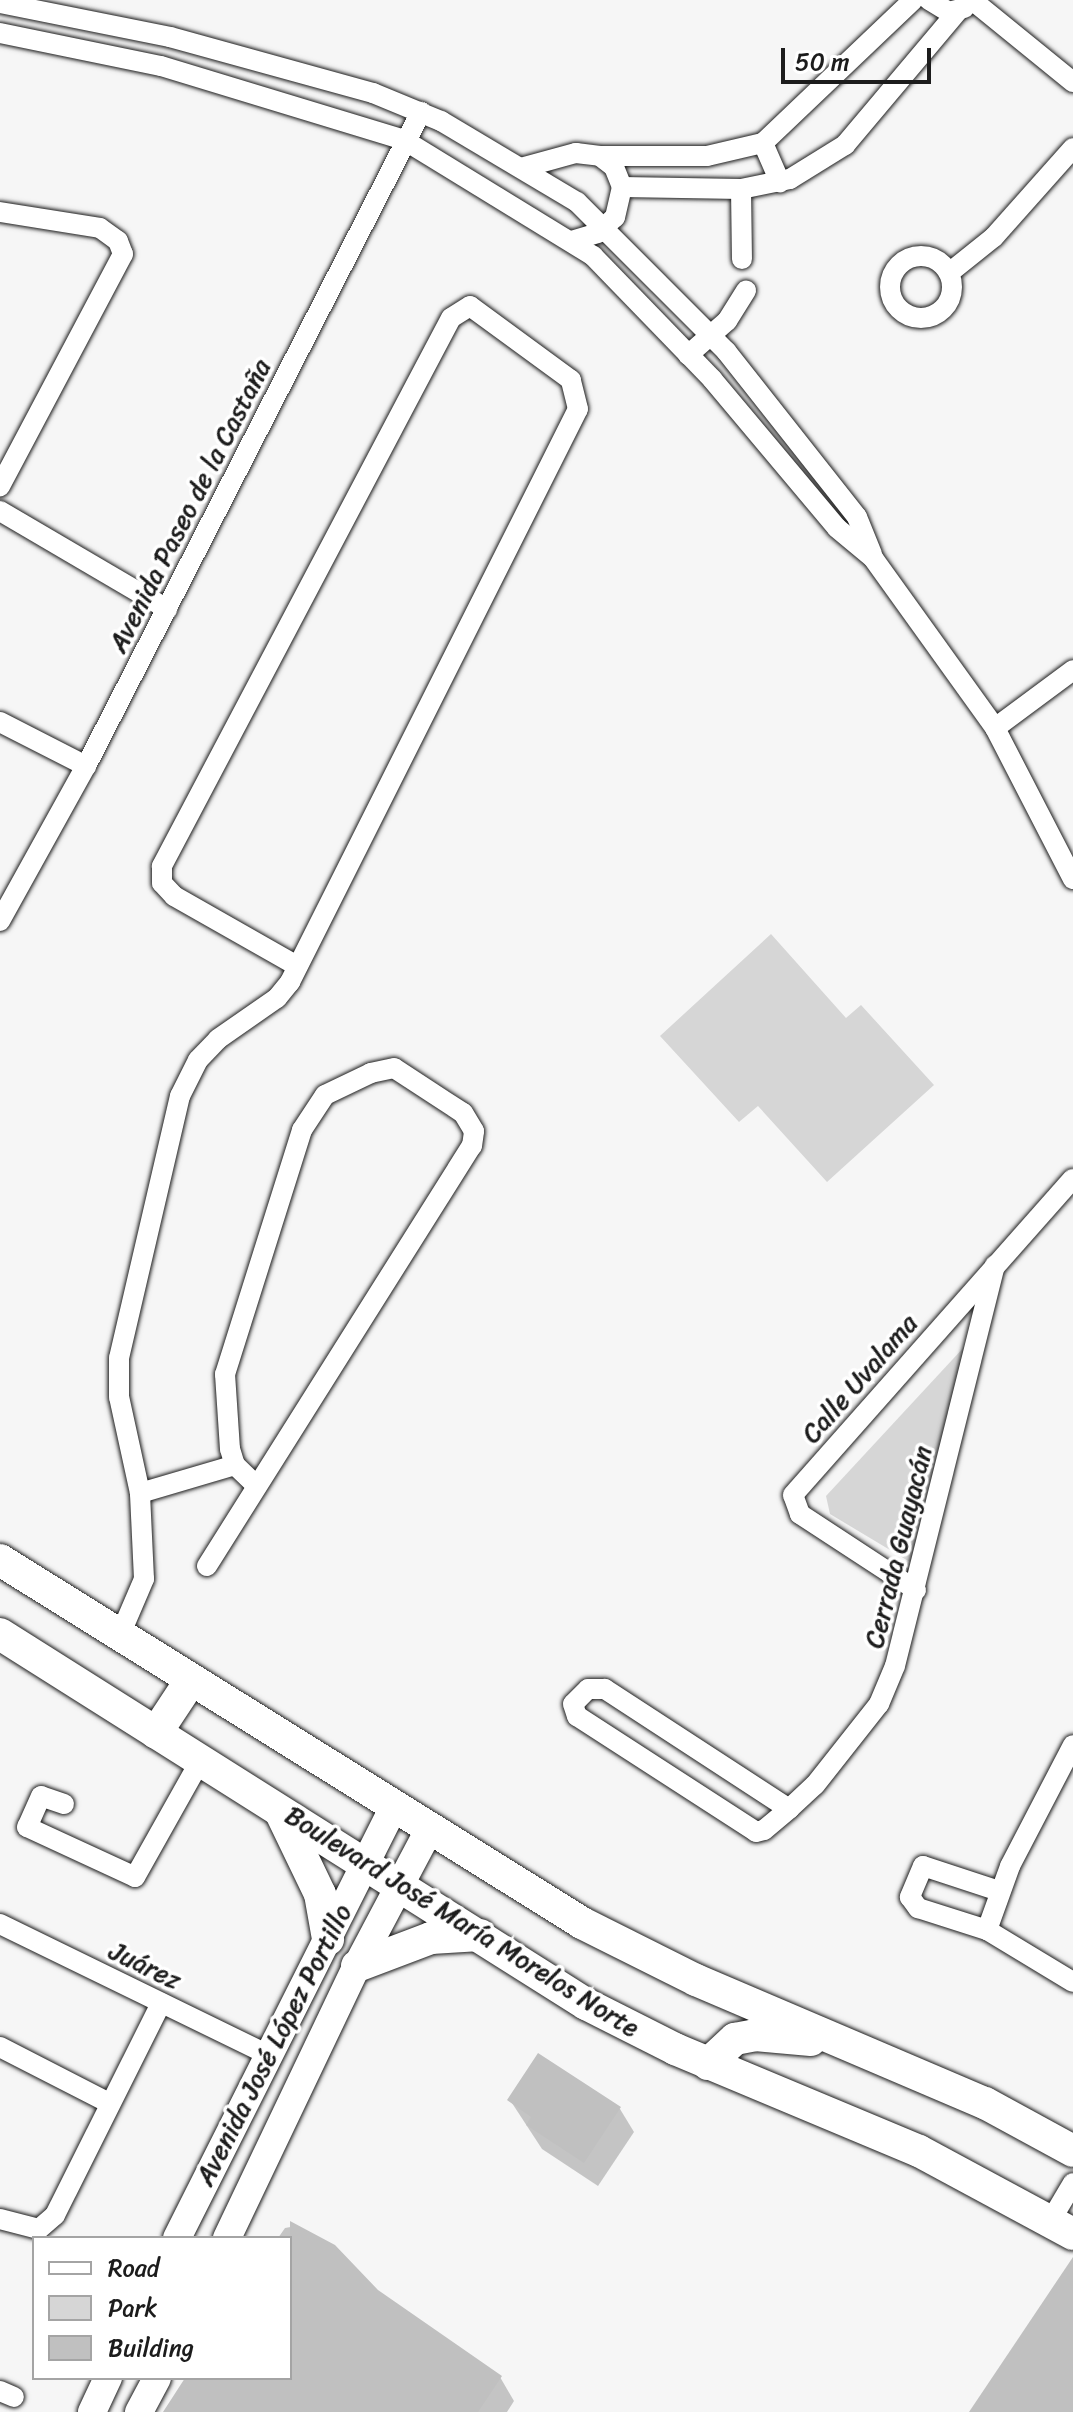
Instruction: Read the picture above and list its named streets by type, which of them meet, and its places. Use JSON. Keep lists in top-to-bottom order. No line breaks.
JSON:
{"streets":{"main road":["Boulevard José María Morelos Norte","Avenida José López Portillo"],"street":["Avenida Paseo de la Castaña","Calle Uvalama","Cerrada Guayacán","Juárez"]},"crossings":[["Calle Uvalama","Cerrada Guayacán"],["Boulevard José María Morelos Norte","Avenida José López Portillo"],["Juárez","Avenida José López Portillo"]],"legend":["Road","Park","Building"],"scale_bar":"50 m"}
